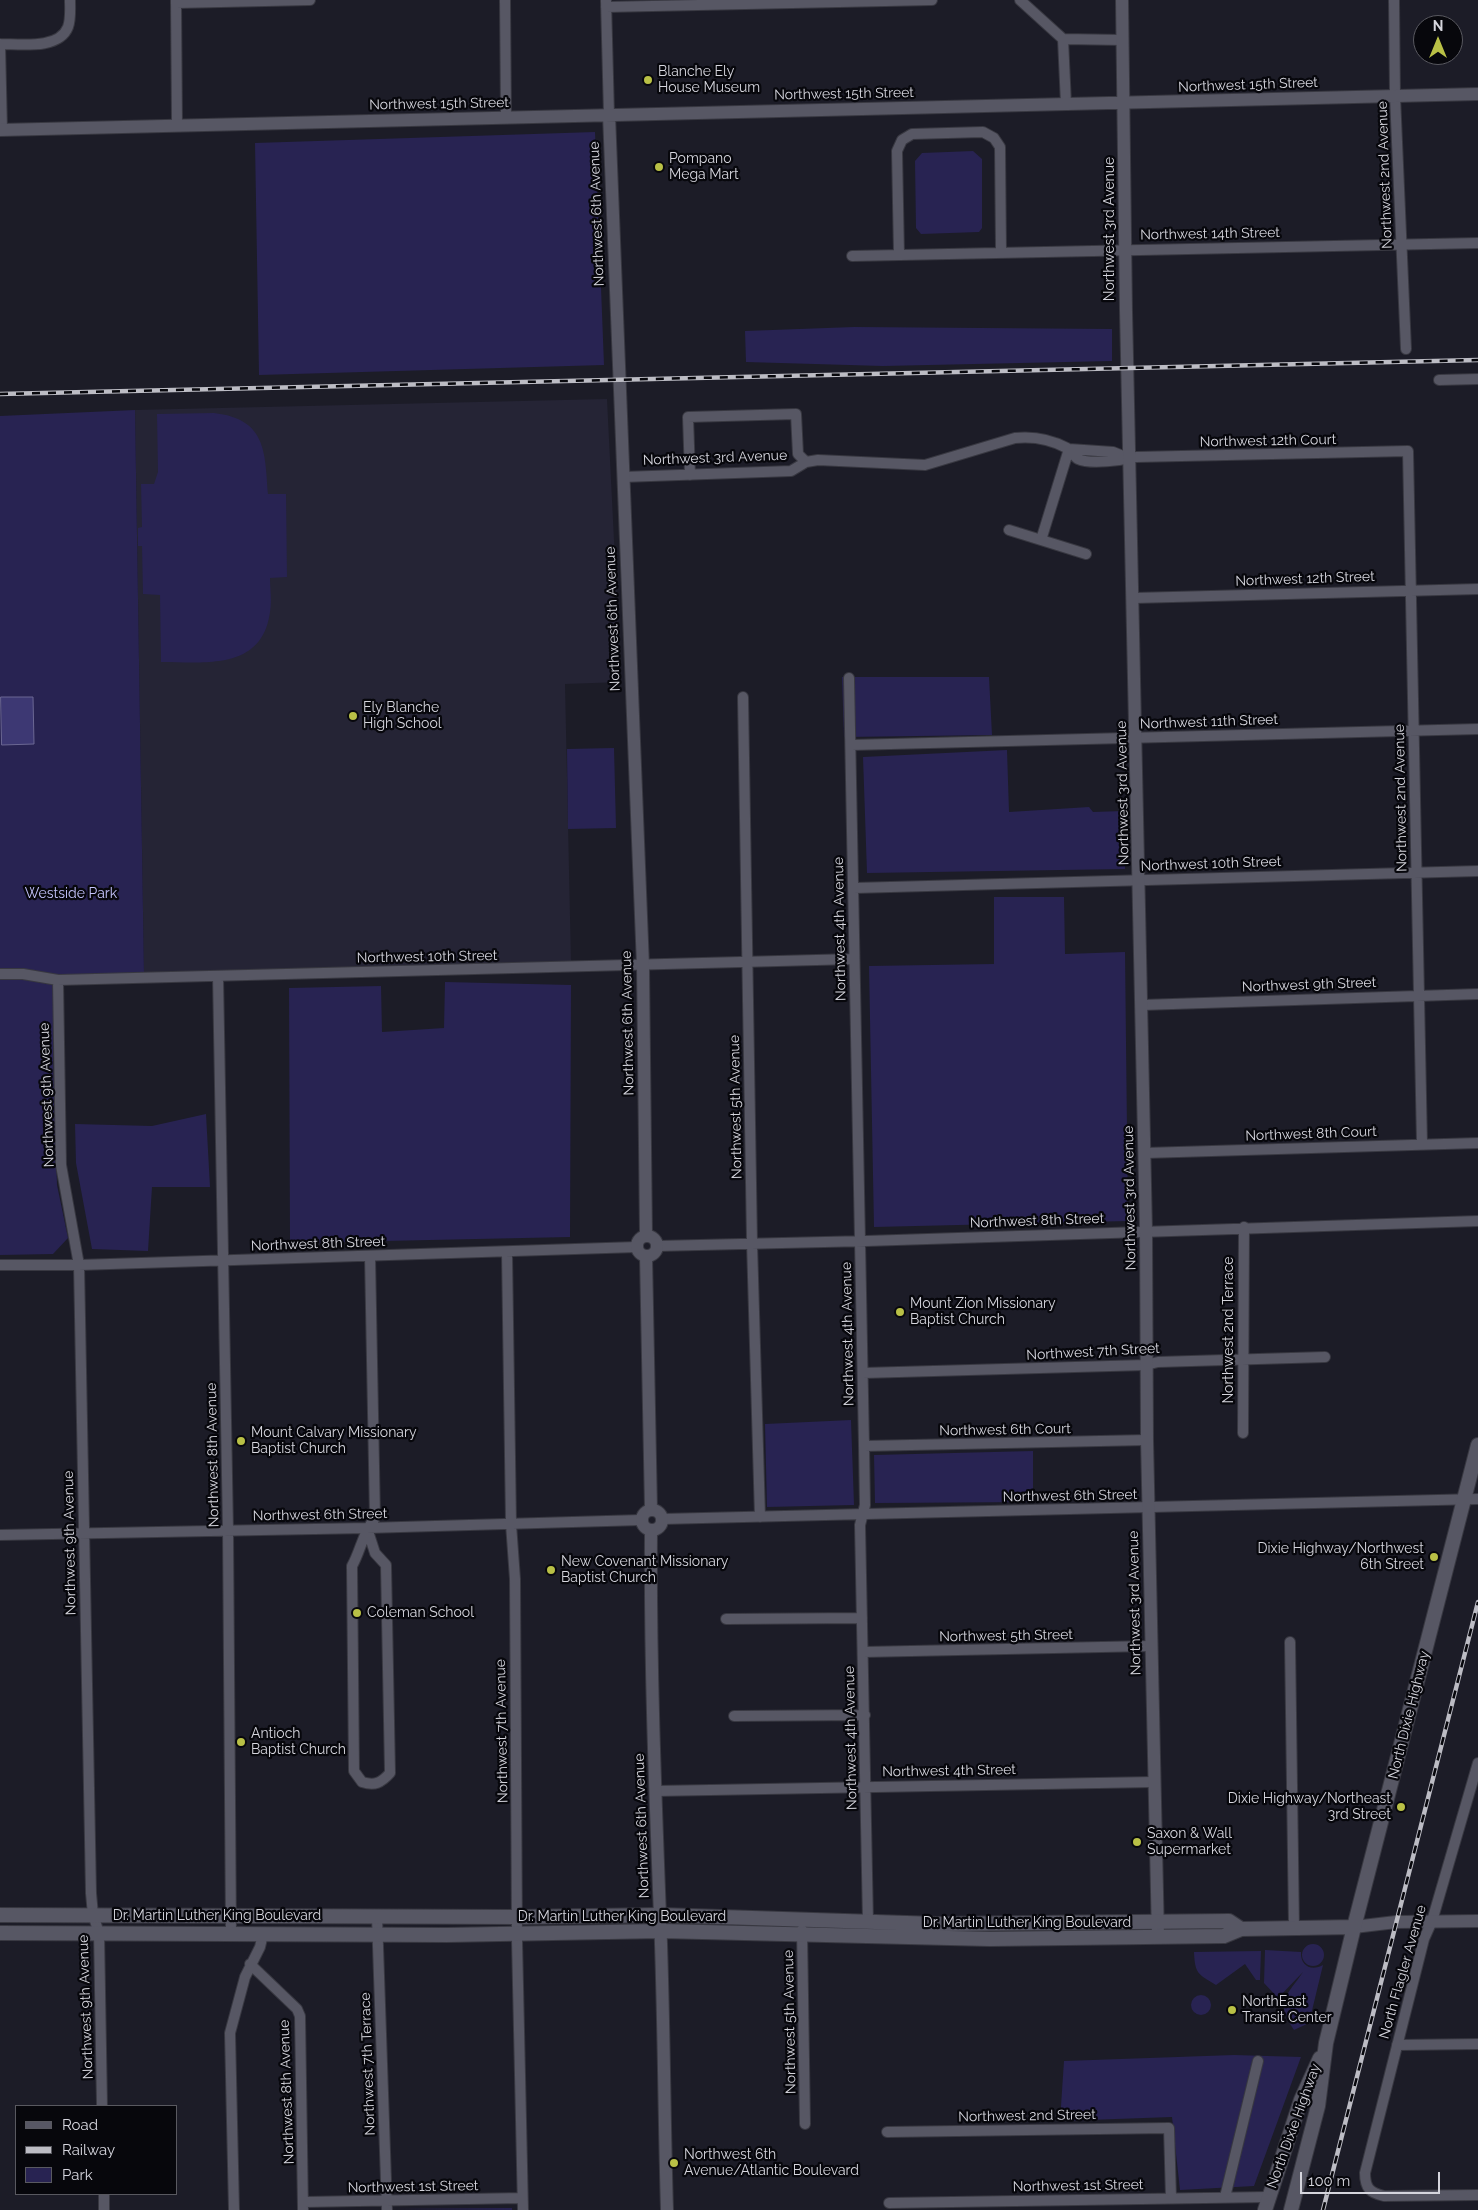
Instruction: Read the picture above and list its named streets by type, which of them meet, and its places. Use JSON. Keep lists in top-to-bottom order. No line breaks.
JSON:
{"streets":{"main road":["North Dixie Highway","Dr. Martin Luther King Boulevard"],"street":["Northwest 15th Street","Northwest 2nd Avenue","Northwest 6th Avenue","Northwest 3rd Avenue","Northwest 14th Street","Northwest 12th Court","Northwest 12th Street","Northwest 11th Street","Northwest 10th Street","Northwest 4th Avenue","Northwest 9th Street","Northwest 9th Avenue","Northwest 5th Avenue","Northwest 8th Court","Northwest 8th Street","Northwest 2nd Terrace","Northwest 7th Street","Northwest 6th Court","Northwest 8th Avenue","Northwest 6th Street","Northwest 5th Street","Northwest 7th Avenue","Northwest 4th Street","North Flagler Avenue","Northwest 7th Terrace","Northwest 2nd Street","Northwest 1st Street"]},"crossings":[["Northwest 15th Street","Northwest 2nd Avenue"],["Northwest 15th Street","Northwest 6th Avenue"],["Northwest 15th Street","Northwest 3rd Avenue"],["Northwest 2nd Avenue","Northwest 14th Street"],["Northwest 2nd Avenue","Northwest 12th Court"],["Northwest 2nd Avenue","Northwest 12th Street"],["Northwest 2nd Avenue","Northwest 11th Street"],["Northwest 2nd Avenue","Northwest 10th Street"],["Northwest 2nd Avenue","Northwest 9th Street"],["Northwest 2nd Avenue","Northwest 8th Court"],["Northwest 6th Avenue","Northwest 3rd Avenue"],["Northwest 6th Avenue","Northwest 10th Street"],["Northwest 6th Avenue","Northwest 6th Street"],["Northwest 6th Avenue","Northwest 4th Street"],["Northwest 6th Avenue","Dr. Martin Luther King Boulevard"],["Northwest 3rd Avenue","Northwest 14th Street"],["Northwest 3rd Avenue","Northwest 12th Court"],["Northwest 3rd Avenue","Northwest 12th Street"],["Northwest 3rd Avenue","Northwest 11th Street"],["Northwest 3rd Avenue","Northwest 10th Street"],["Northwest 3rd Avenue","Northwest 9th Street"],["Northwest 3rd Avenue","Northwest 8th Court"],["Northwest 3rd Avenue","Northwest 8th Street"],["Northwest 3rd Avenue","Northwest 7th Street"],["Northwest 3rd Avenue","Northwest 6th Court"],["Northwest 3rd Avenue","Northwest 6th Street"],["Northwest 3rd Avenue","Northwest 5th Street"],["Northwest 3rd Avenue","Northwest 4th Street"],["Northwest 3rd Avenue","Dr. Martin Luther King Boulevard"],["Northwest 11th Street","Northwest 4th Avenue"],["Northwest 10th Street","Northwest 4th Avenue"],["Northwest 10th Street","Northwest 9th Avenue"],["Northwest 10th Street","Northwest 5th Avenue"],["Northwest 10th Street","Northwest 8th Avenue"],["Northwest 4th Avenue","Northwest 8th Street"],["Northwest 4th Avenue","Northwest 7th Street"],["Northwest 4th Avenue","Northwest 6th Court"],["Northwest 4th Avenue","Northwest 6th Street"],["Northwest 4th Avenue","Northwest 5th Street"],["Northwest 4th Avenue","Northwest 4th Street"],["Northwest 4th Avenue","Dr. Martin Luther King Boulevard"],["Northwest 9th Avenue","Northwest 8th Street"],["Northwest 9th Avenue","Northwest 6th Street"],["Northwest 9th Avenue","Dr. Martin Luther King Boulevard"],["Northwest 5th Avenue","Northwest 8th Street"],["Northwest 5th Avenue","Northwest 6th Street"],["Northwest 5th Avenue","Dr. Martin Luther King Boulevard"],["Northwest 8th Street","Northwest 2nd Terrace"],["Northwest 8th Street","Northwest 8th Avenue"],["Northwest 8th Street","Northwest 7th Avenue"],["Northwest 2nd Terrace","Northwest 7th Street"],["Northwest 8th Avenue","Northwest 6th Street"],["Northwest 8th Avenue","Dr. Martin Luther King Boulevard"],["Northwest 8th Avenue","Northwest 1st Street"],["Northwest 6th Street","North Dixie Highway"],["Northwest 6th Street","Northwest 7th Avenue"],["North Dixie Highway","Dr. Martin Luther King Boulevard"],["North Dixie Highway","Northwest 1st Street"],["Northwest 7th Avenue","Dr. Martin Luther King Boulevard"],["Northwest 7th Avenue","Northwest 1st Street"],["Dr. Martin Luther King Boulevard","Northwest 7th Terrace"],["Northwest 7th Terrace","Northwest 1st Street"],["Northwest 2nd Street","Northwest 1st Street"]],"parks":["Westside Park"],"places":["Blanche Ely House Museum","Pompano Mega Mart","Ely Blanche High School","Mount Zion Missionary Baptist Church","Mount Calvary Missionary Baptist Church","Dixie Highway/Northwest 6th Street","New Covenant Missionary Baptist Church","Coleman School","Antioch Baptist Church","Dixie Highway/Northeast 3rd Street","Saxon & Wall Supermarket","NorthEast Transit Center","Northwest 6th Avenue/Atlantic Boulevard"],"legend":["Road","Railway","Park"],"scale_bar":"100 m","north":"top"}
